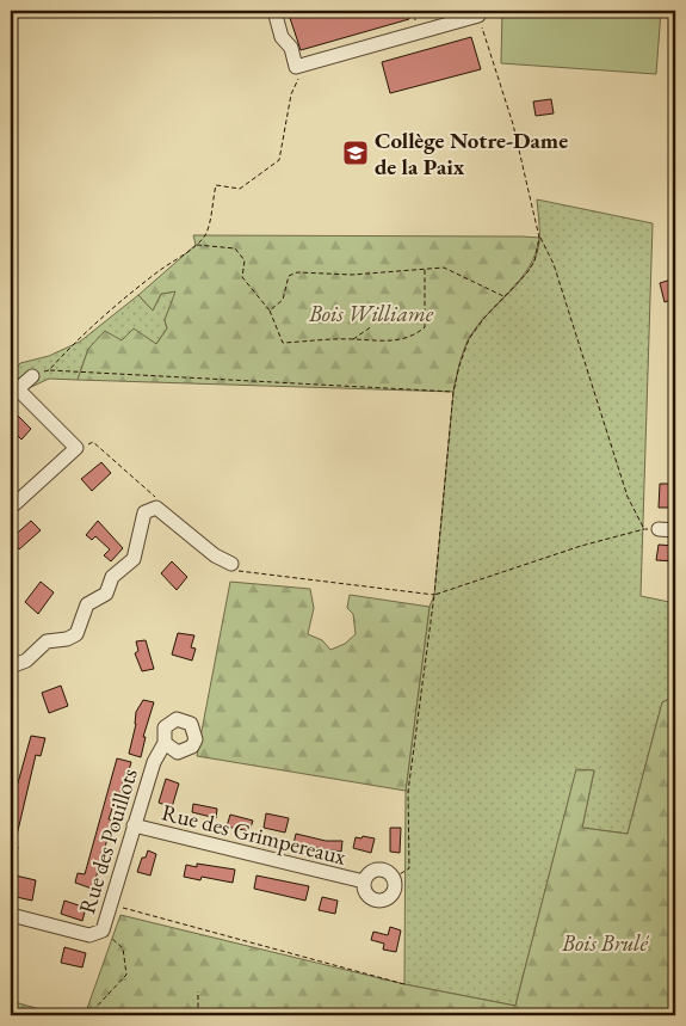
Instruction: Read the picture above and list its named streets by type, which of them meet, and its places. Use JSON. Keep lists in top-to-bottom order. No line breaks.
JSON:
{"streets":{"street":["Rue des Grimpereaux","Rue des Pouillots"]},"crossings":[["Rue des Grimpereaux","Rue des Pouillots"]],"parks":["Bois Williame","Bois Brulé"],"places":{"school or university":["Collège Notre-Dame de la Paix"]}}
